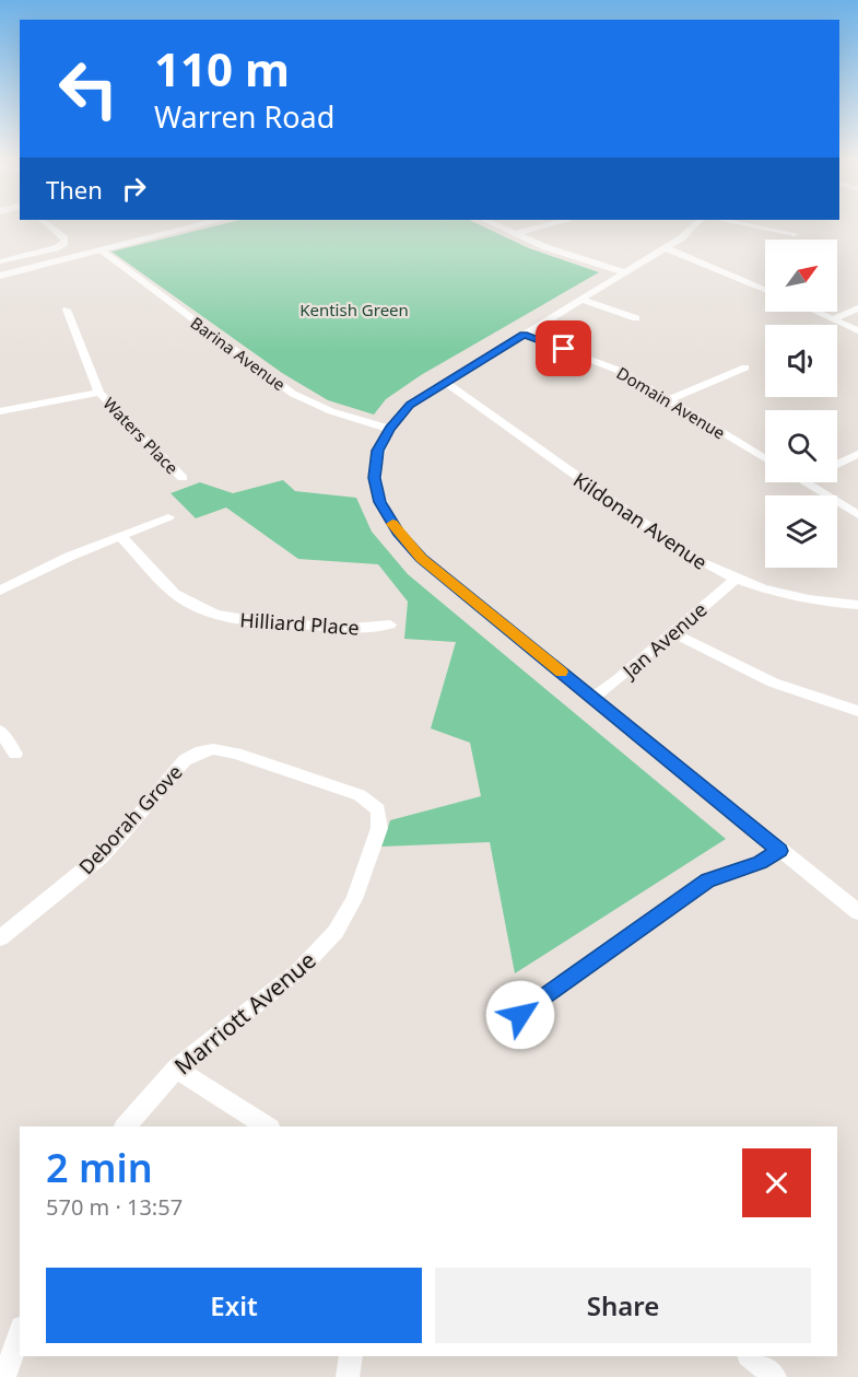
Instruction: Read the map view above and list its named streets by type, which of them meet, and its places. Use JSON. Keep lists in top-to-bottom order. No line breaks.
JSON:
{"streets":{"street":["Barina Avenue","Domain Avenue","Waters Place","Kildonan Avenue","Hilliard Place","Jan Avenue","Deborah Grove","Marriott Avenue"]},"crossings":[["Kildonan Avenue","Jan Avenue"],["Deborah Grove","Marriott Avenue"]],"parks":["Kentish Green"],"north":"top right","page":{"turn":["110 m","Warren Road"],"then":"Then","heading":["2 min","570 m · 13:57"],"buttons":["Exit","Share"]}}
